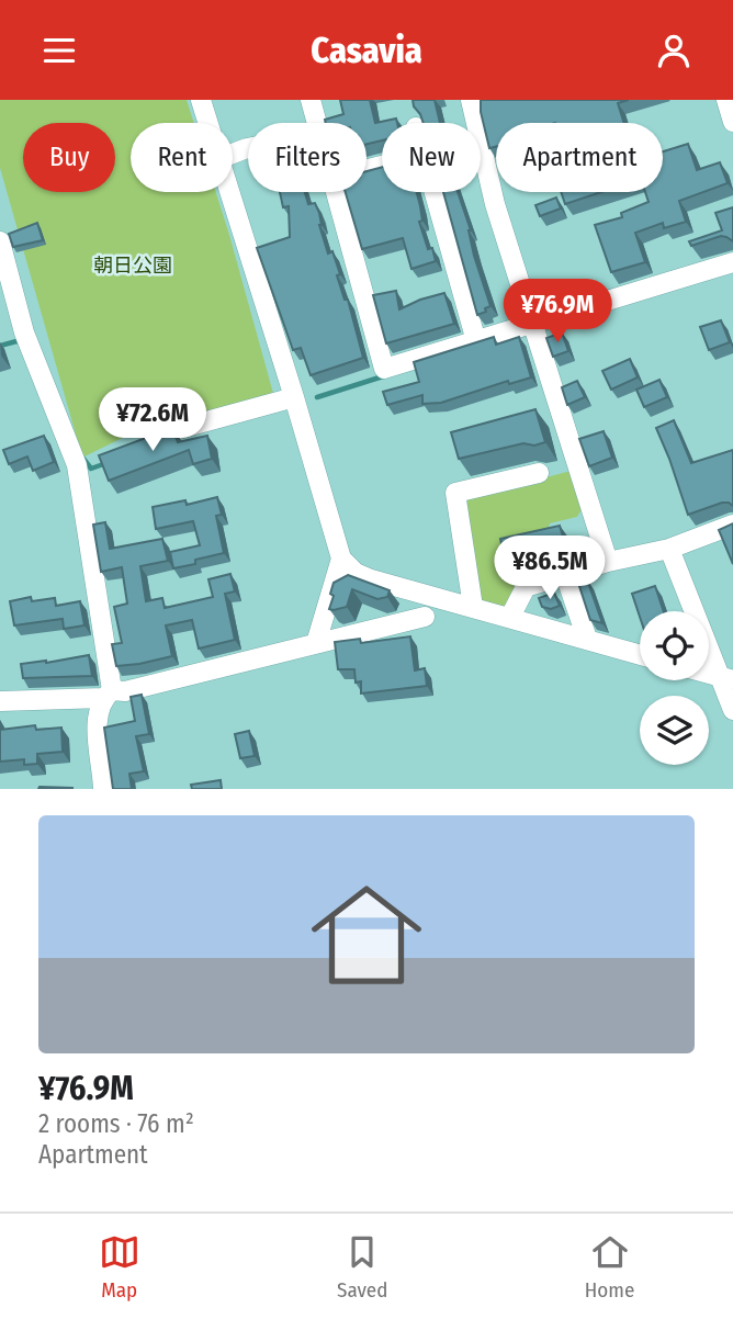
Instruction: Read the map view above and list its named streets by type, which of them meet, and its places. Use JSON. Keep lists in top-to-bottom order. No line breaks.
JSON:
{"parks":["朝日公園"],"page":{"header":"Casavia","chip":["Buy","Rent","Filters","New","Apartment"],"price":["¥76.9M","¥72.6M","¥86.5M"],"list":[{"name":"¥76.9M","note":"2 rooms · 76 m² · Apartment"}],"tabs":["Map","Saved","Home"]}}
